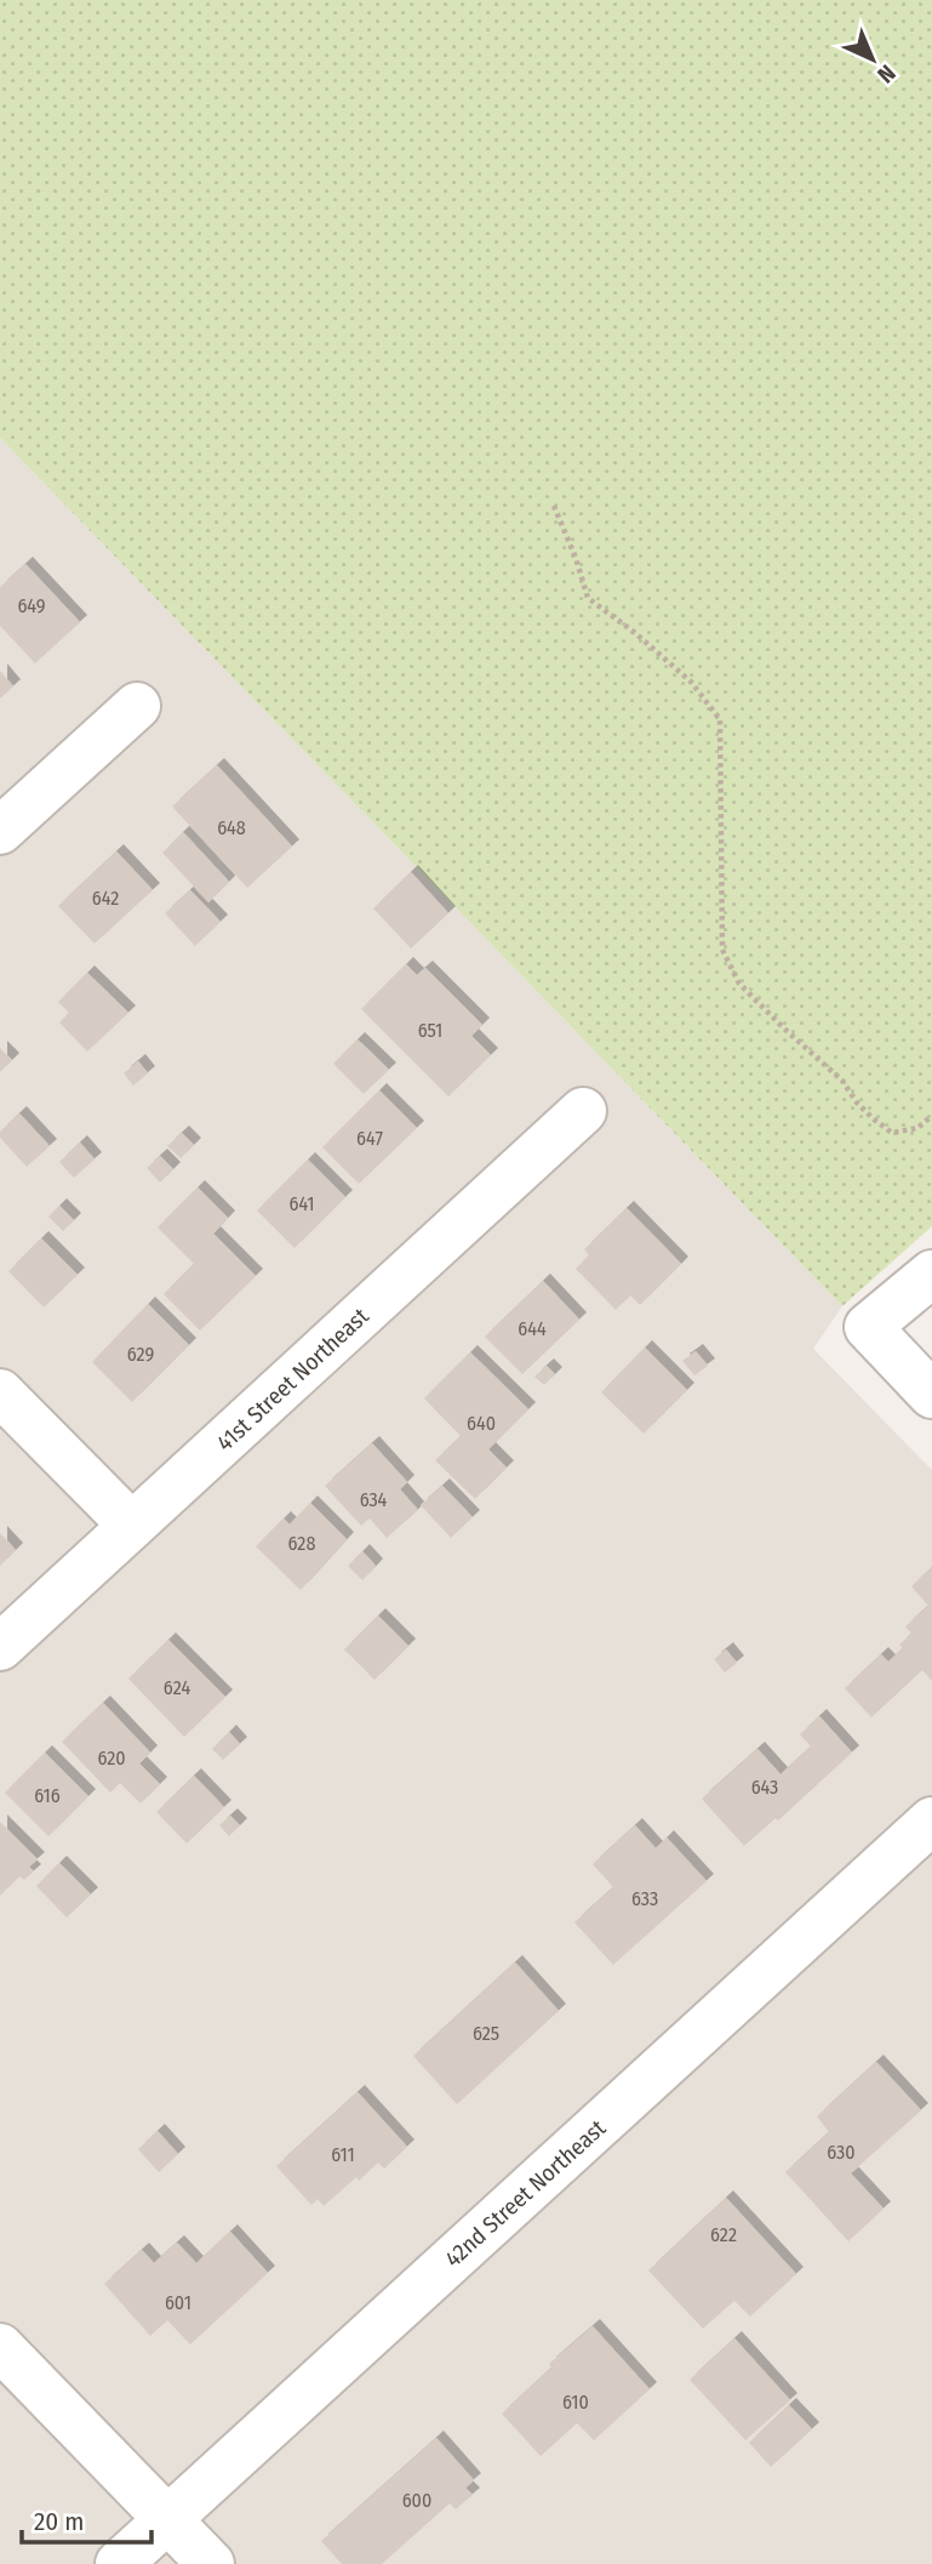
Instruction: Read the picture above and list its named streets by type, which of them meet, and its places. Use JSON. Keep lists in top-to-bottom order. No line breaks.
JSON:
{"streets":{"street":["41st Street Northeast","42nd Street Northeast"]},"house_numbers":["649","648","642","651","647","641","644","629","640","634","628","624","620","643","616","633","625","630","611","622","601","610","600"],"scale_bar":"20 m","north":"bottom right"}
